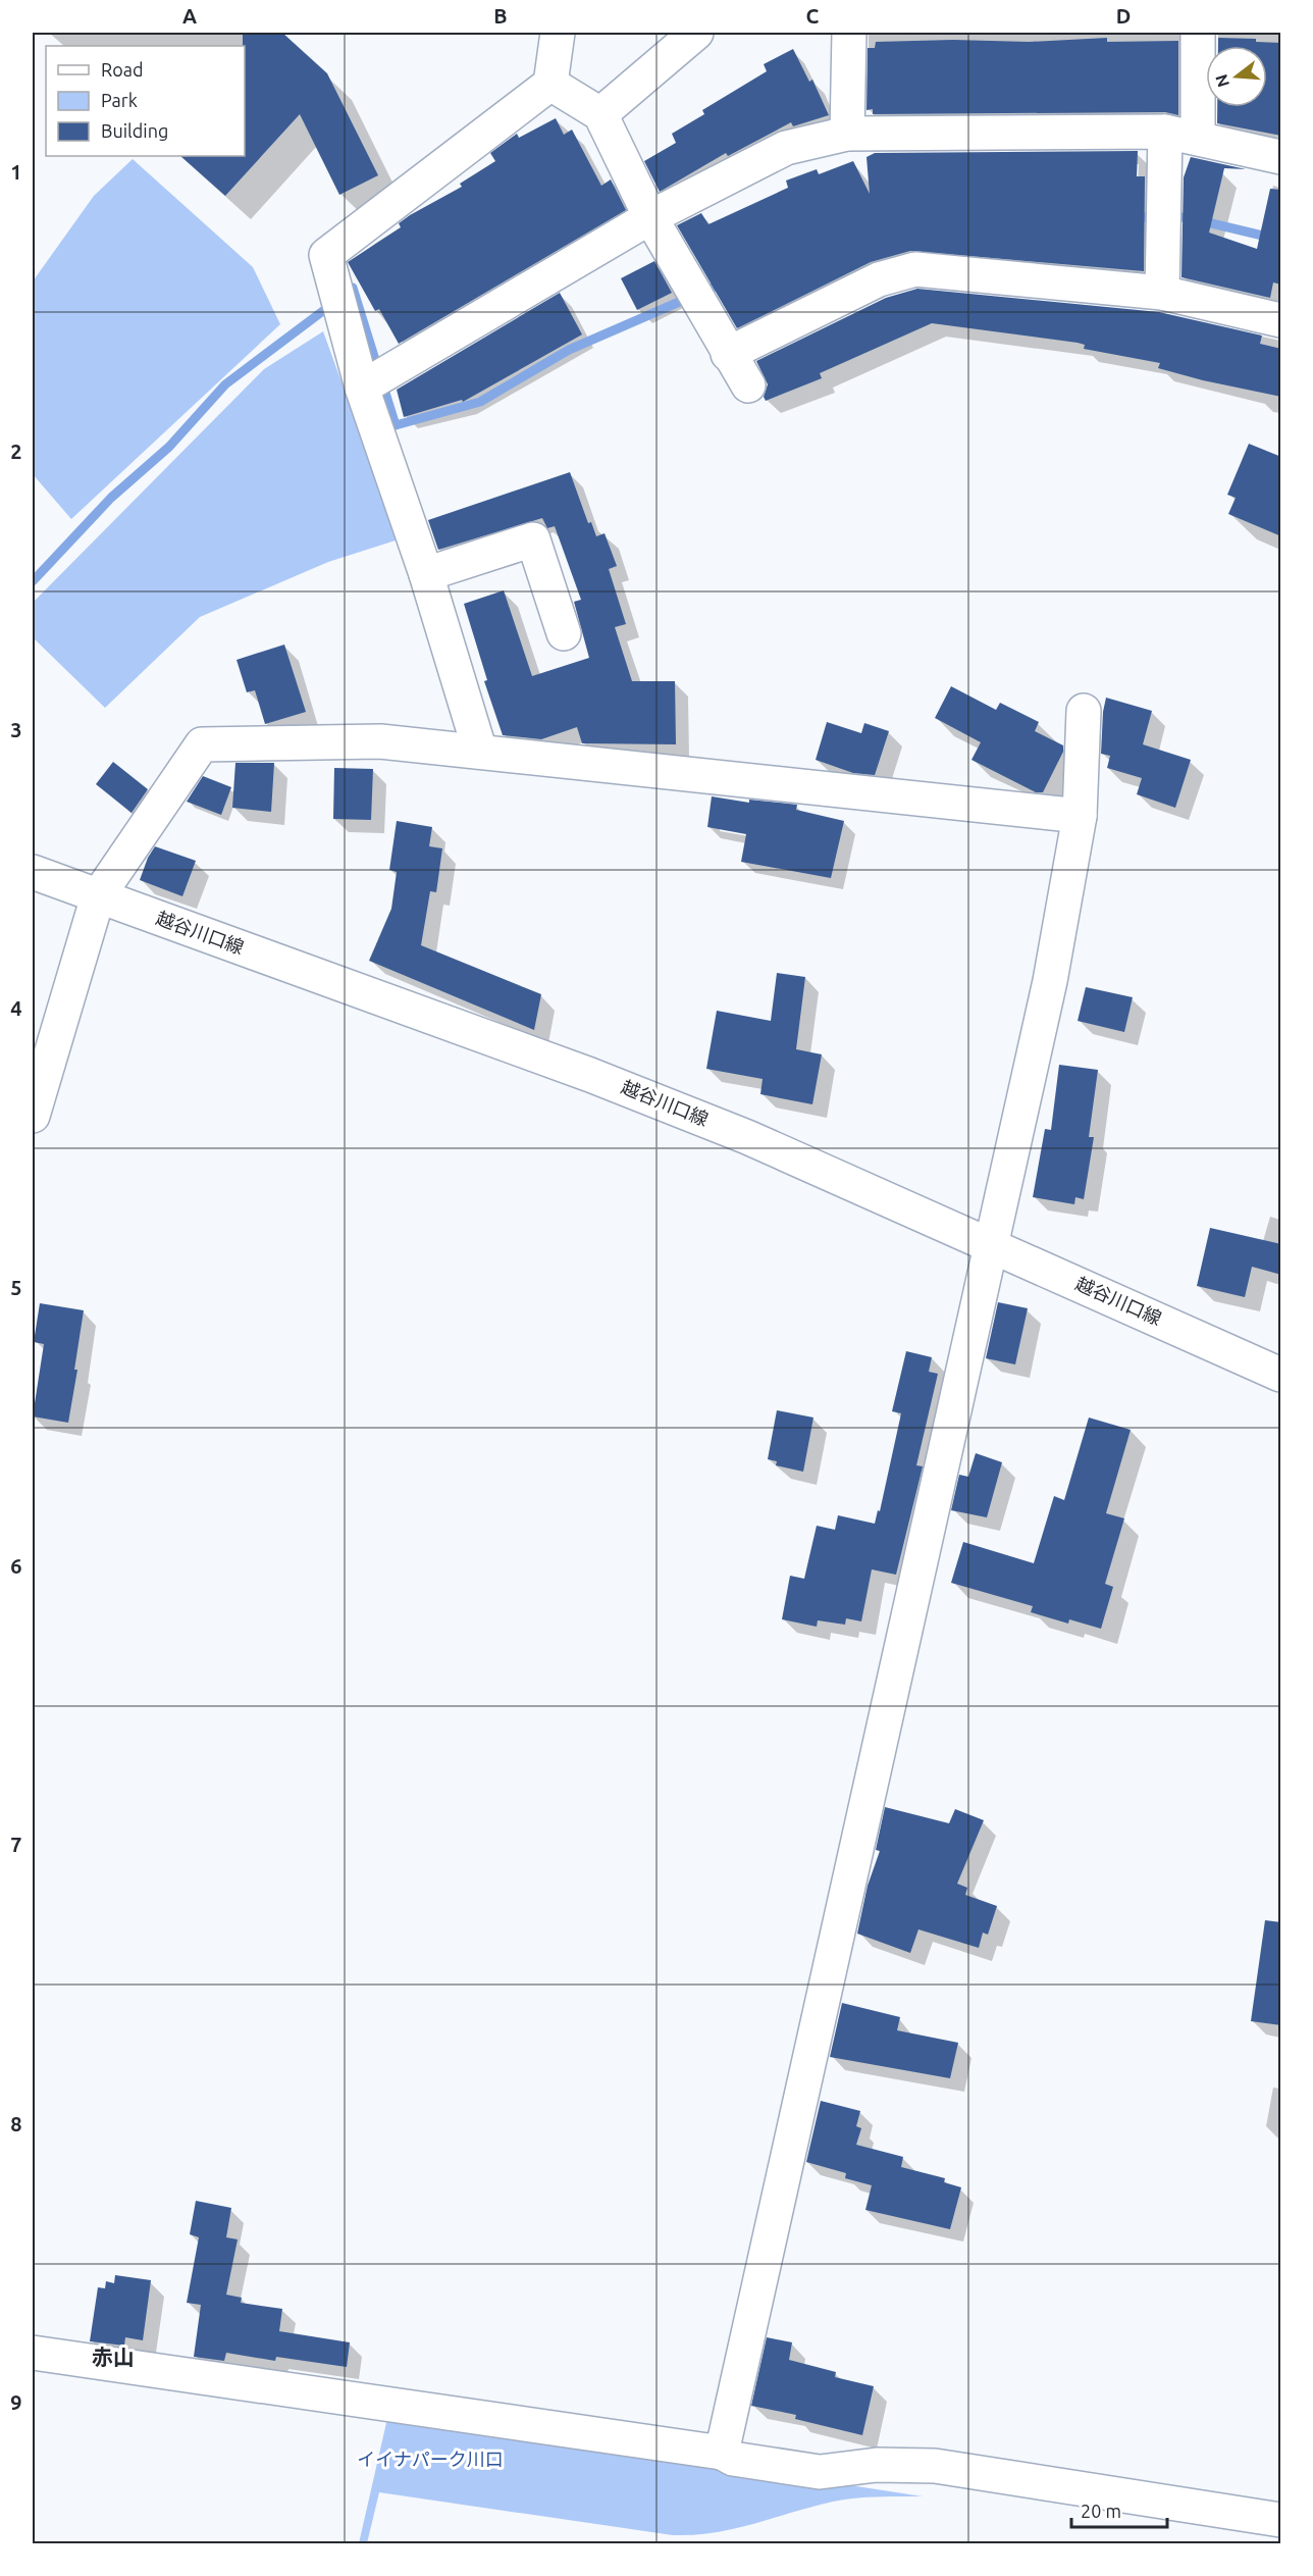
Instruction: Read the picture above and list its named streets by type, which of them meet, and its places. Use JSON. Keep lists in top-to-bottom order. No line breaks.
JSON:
{"streets":{"street":["越谷川口線"]},"districts":["赤山"],"parks":["イイナパーク川口"],"legend":["Road","Park","Building"],"scale_bar":"20 m","north":"left","grid":{"columns":["A","B","C","D"],"rows":["1","2","3","4","5","6","7","8","9"]}}
